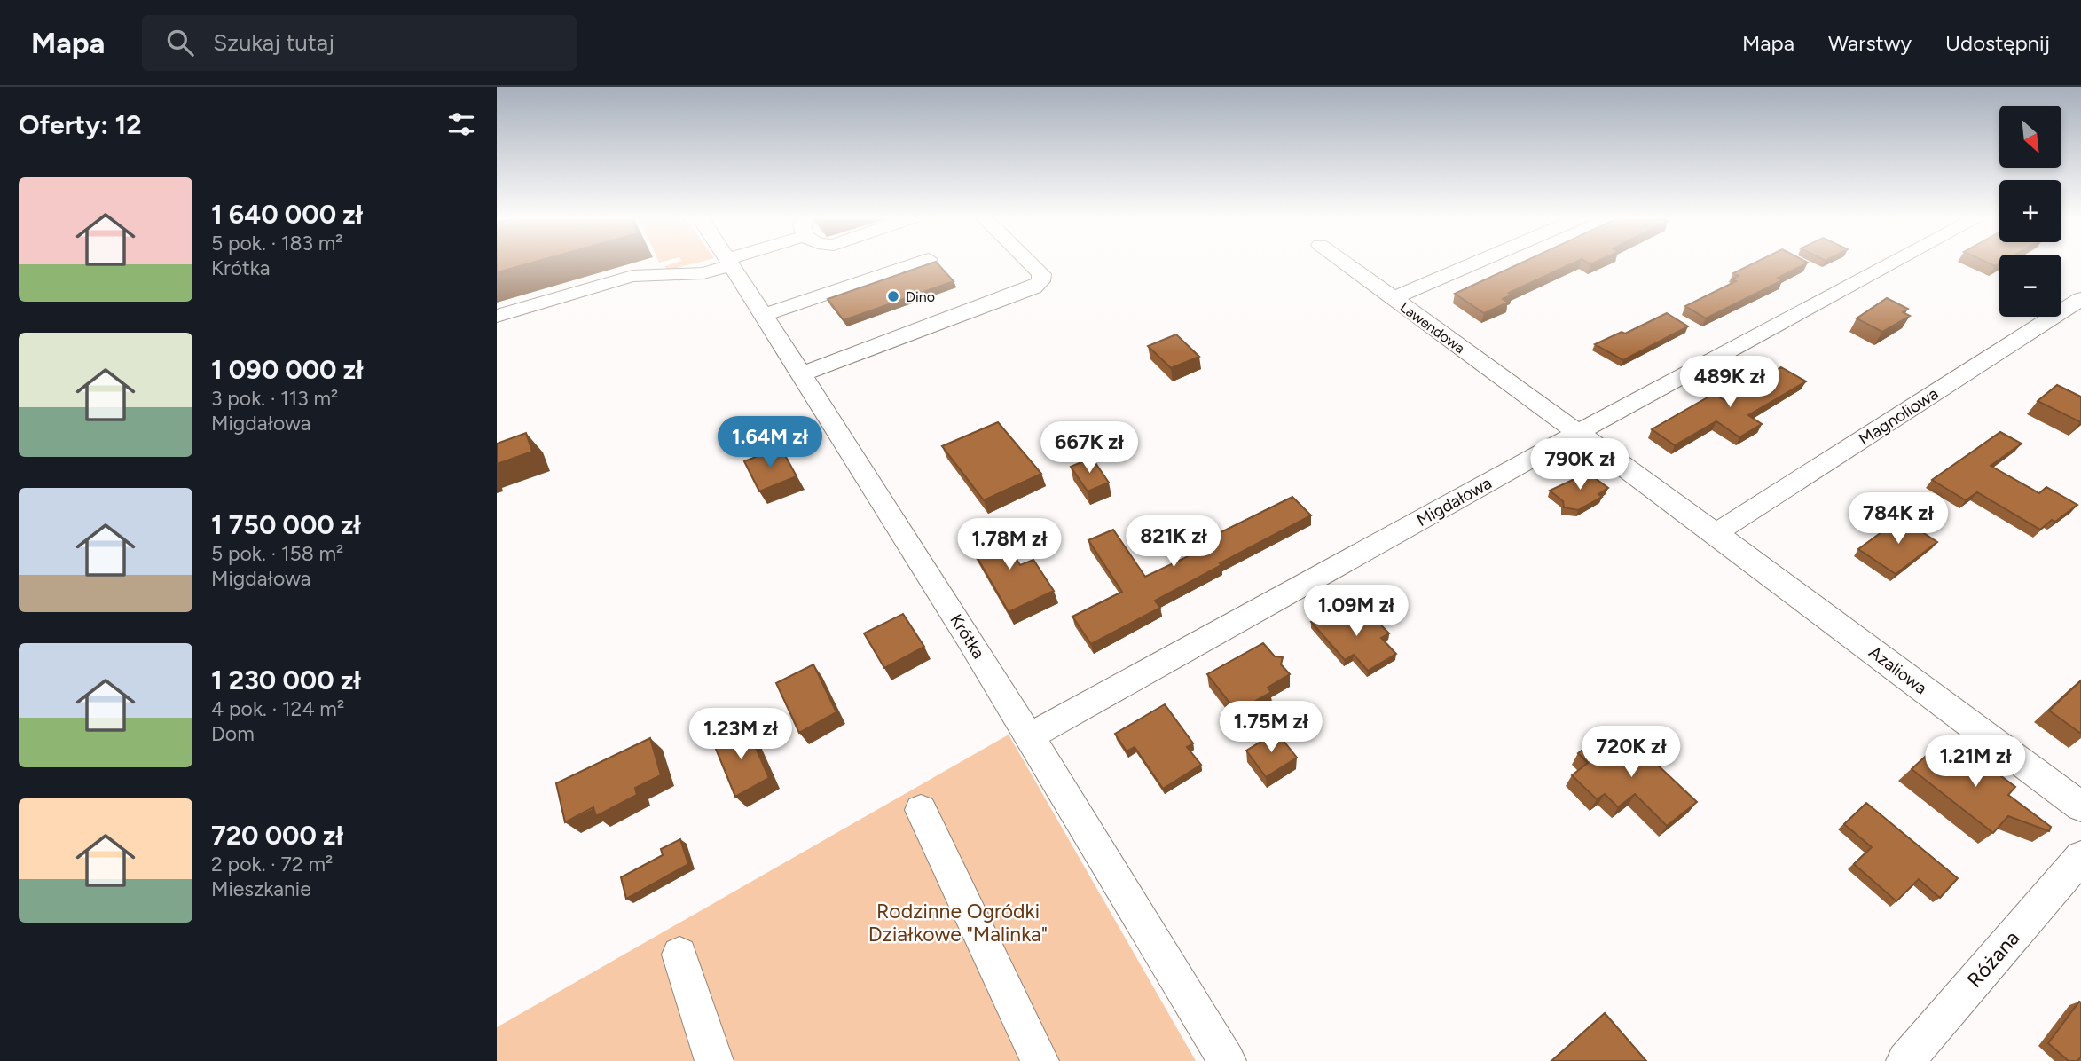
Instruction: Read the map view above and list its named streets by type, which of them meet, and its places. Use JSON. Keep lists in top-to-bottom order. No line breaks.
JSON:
{"streets":{"street":["Lawendowa","Magnoliowa","Migdałowa","Krótka","Azaliowa","Różana"]},"crossings":[["Lawendowa","Magnoliowa"],["Lawendowa","Migdałowa"],["Lawendowa","Azaliowa"],["Magnoliowa","Azaliowa"],["Migdałowa","Krótka"]],"parks":["Rodzinne Ogródki Działkowe \"Malinka\""],"places":["Dino"],"north":"bottom right","page":{"header":"Mapa","search":"Szukaj tutaj","nav":["Mapa","Warstwy","Udostępnij"],"heading":"Oferty: 12","map_buttons":["+","−"],"list":[{"name":"1 640 000 zł","note":"5 pok. · 183 m² · Krótka"},{"name":"1 090 000 zł","note":"3 pok. · 113 m² · Migdałowa"},{"name":"1 750 000 zł","note":"5 pok. · 158 m² · Migdałowa"},{"name":"1 230 000 zł","note":"4 pok. · 124 m² · Dom"},{"name":"720 000 zł","note":"2 pok. · 72 m² · Mieszkanie"}],"price":["489K zł","1.64M zł","667K zł","790K zł","784K zł","821K zł","1.78M zł","1.09M zł","1.75M zł","1.23M zł","720K zł","1.21M zł"]}}
